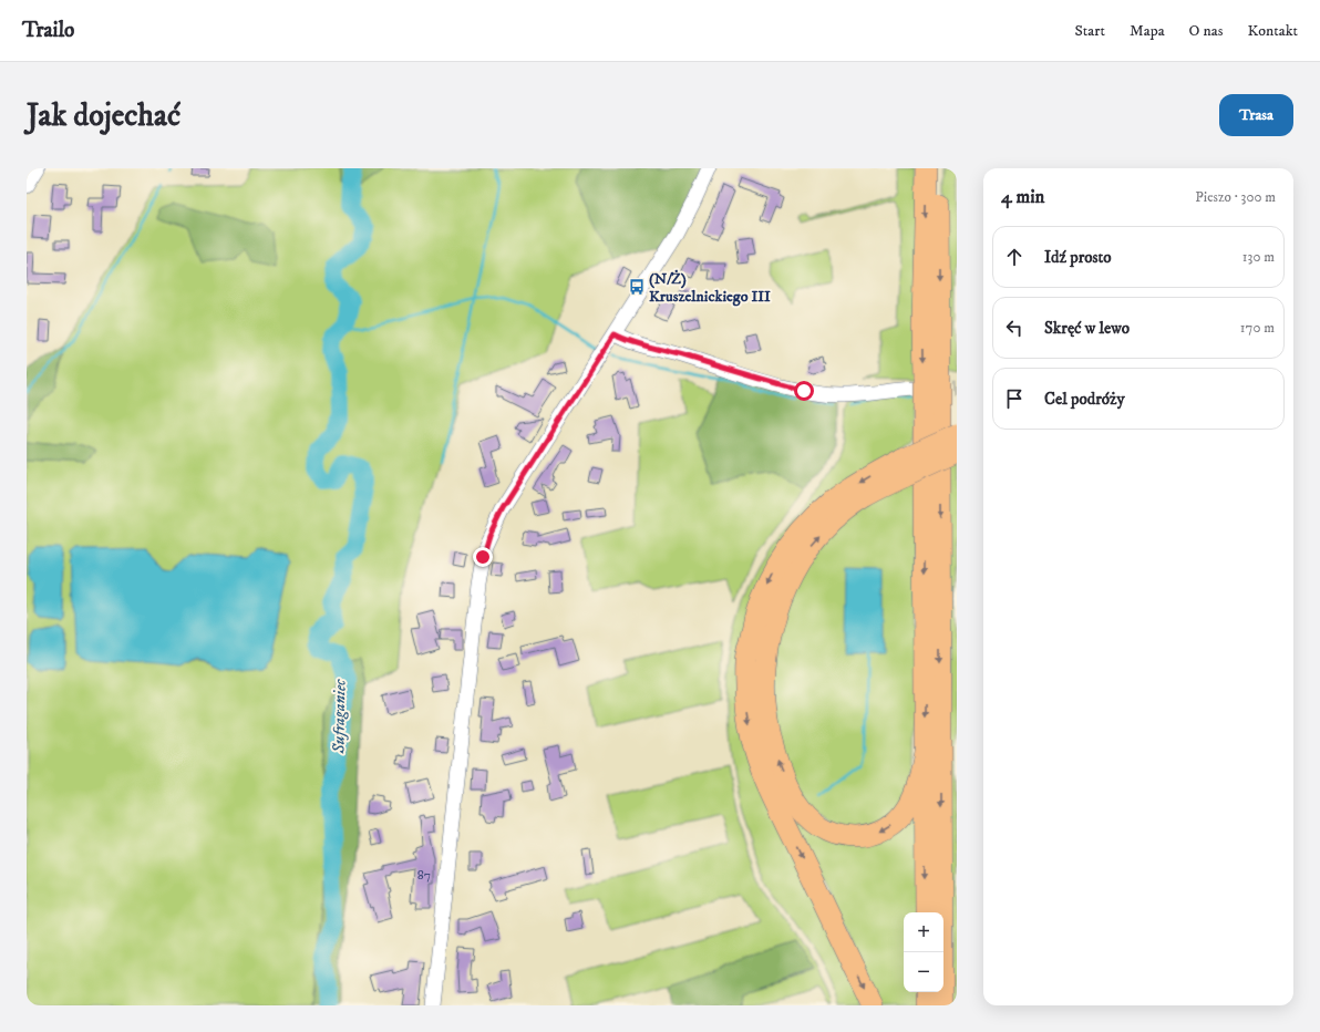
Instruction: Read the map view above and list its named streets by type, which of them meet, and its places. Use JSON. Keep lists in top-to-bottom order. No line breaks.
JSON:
{"water":["Sufraganiec"],"places":{"bus stop":["(N/Ż) Kruszelnickiego III"]},"house_numbers":["87"],"page":{"header":"Trailo","nav":["Start","Mapa","O nas","Kontakt"],"buttons":"Trasa","title":"Jak dojechać","heading":["4 min","Pieszo · 300 m"],"list":[["Idź prosto","130 m"],["Skręć w lewo","170 m"],"Cel podróży"],"map_buttons":["+","−"]}}
